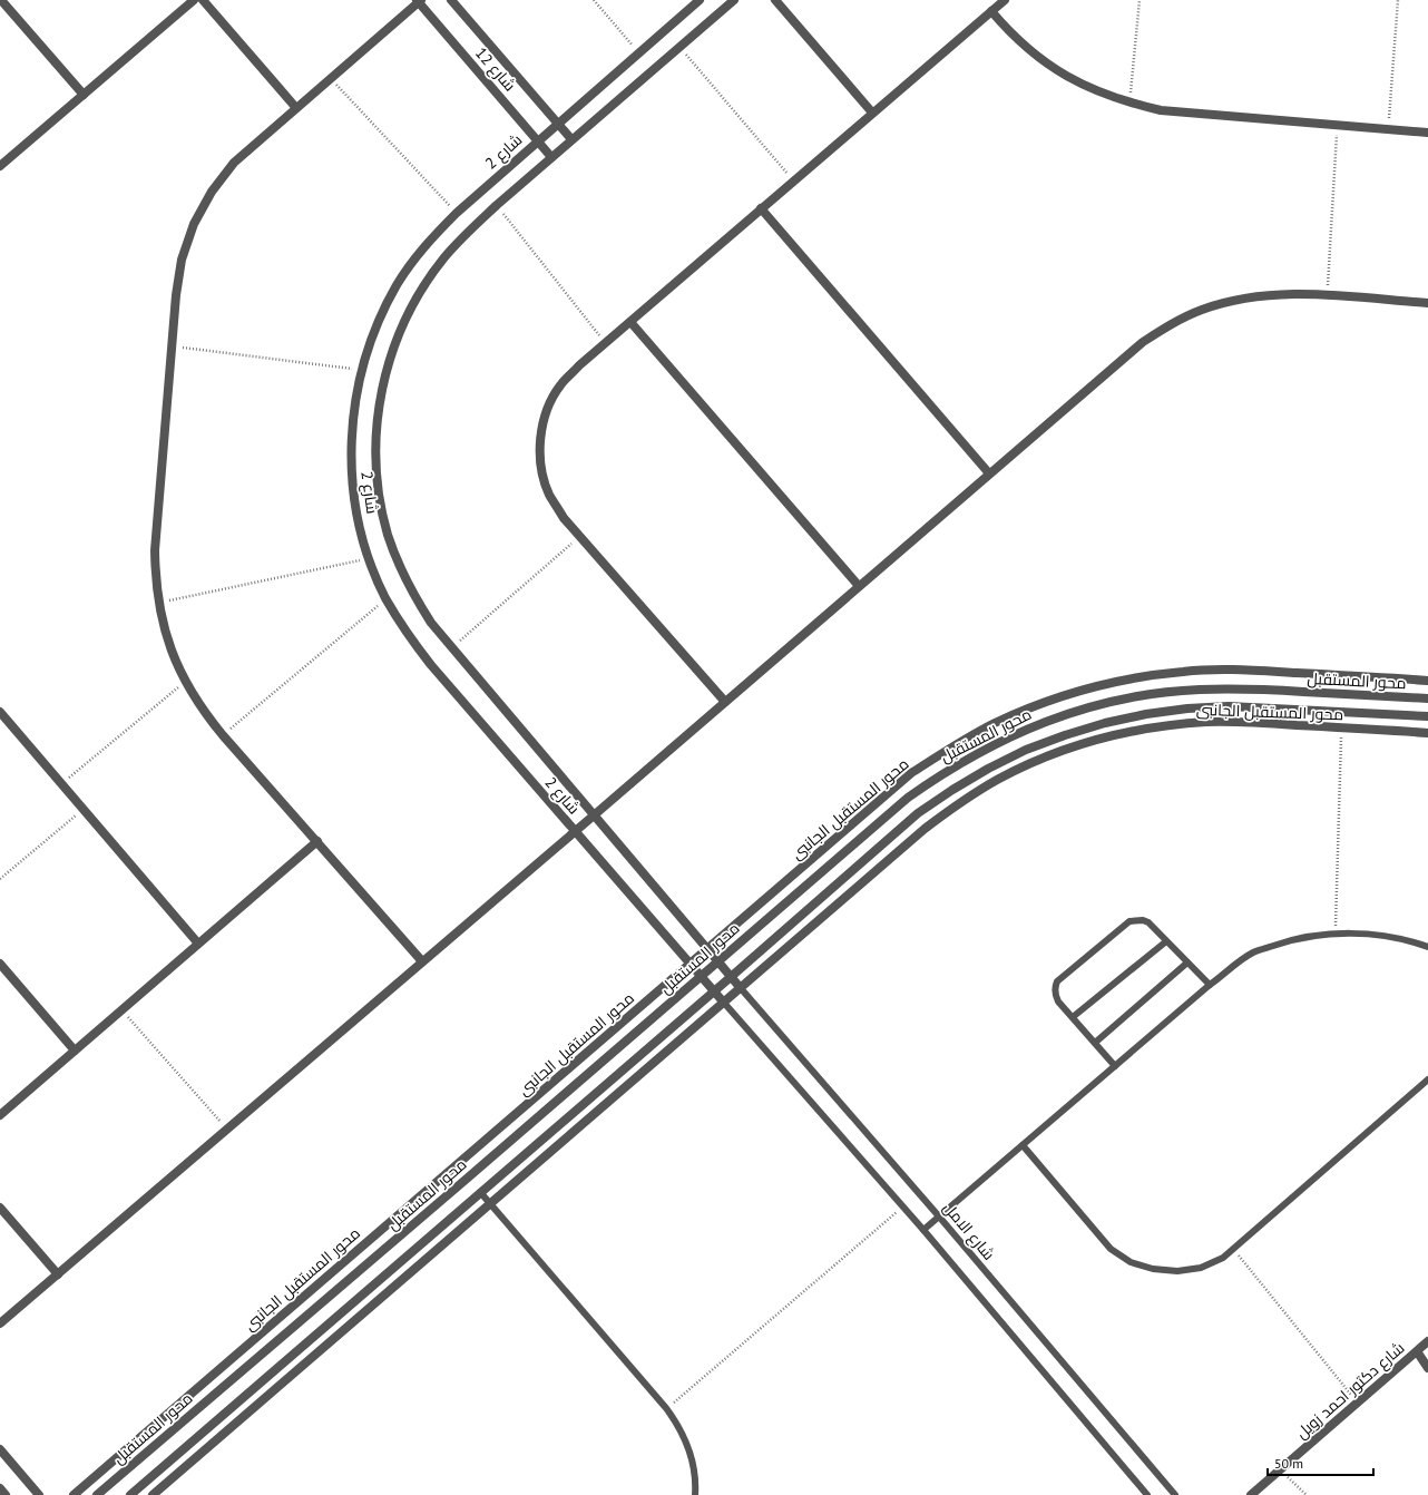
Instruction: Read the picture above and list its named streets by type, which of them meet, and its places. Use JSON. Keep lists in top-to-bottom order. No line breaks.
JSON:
{"streets":{"street":["شارع 12","شارع 2","محور المستقبل","محور المستقبل الجانبى","شارع دكتور احمد زويل"],"lane":["شارع الامل"]},"crossings":[["شارع 12","شارع 2"],["شارع 2","محور المستقبل"],["شارع 2","محور المستقبل الجانبى"],["شارع 2","شارع الامل"],["محور المستقبل الجانبى","شارع الامل"]],"scale_bar":"50 m"}
